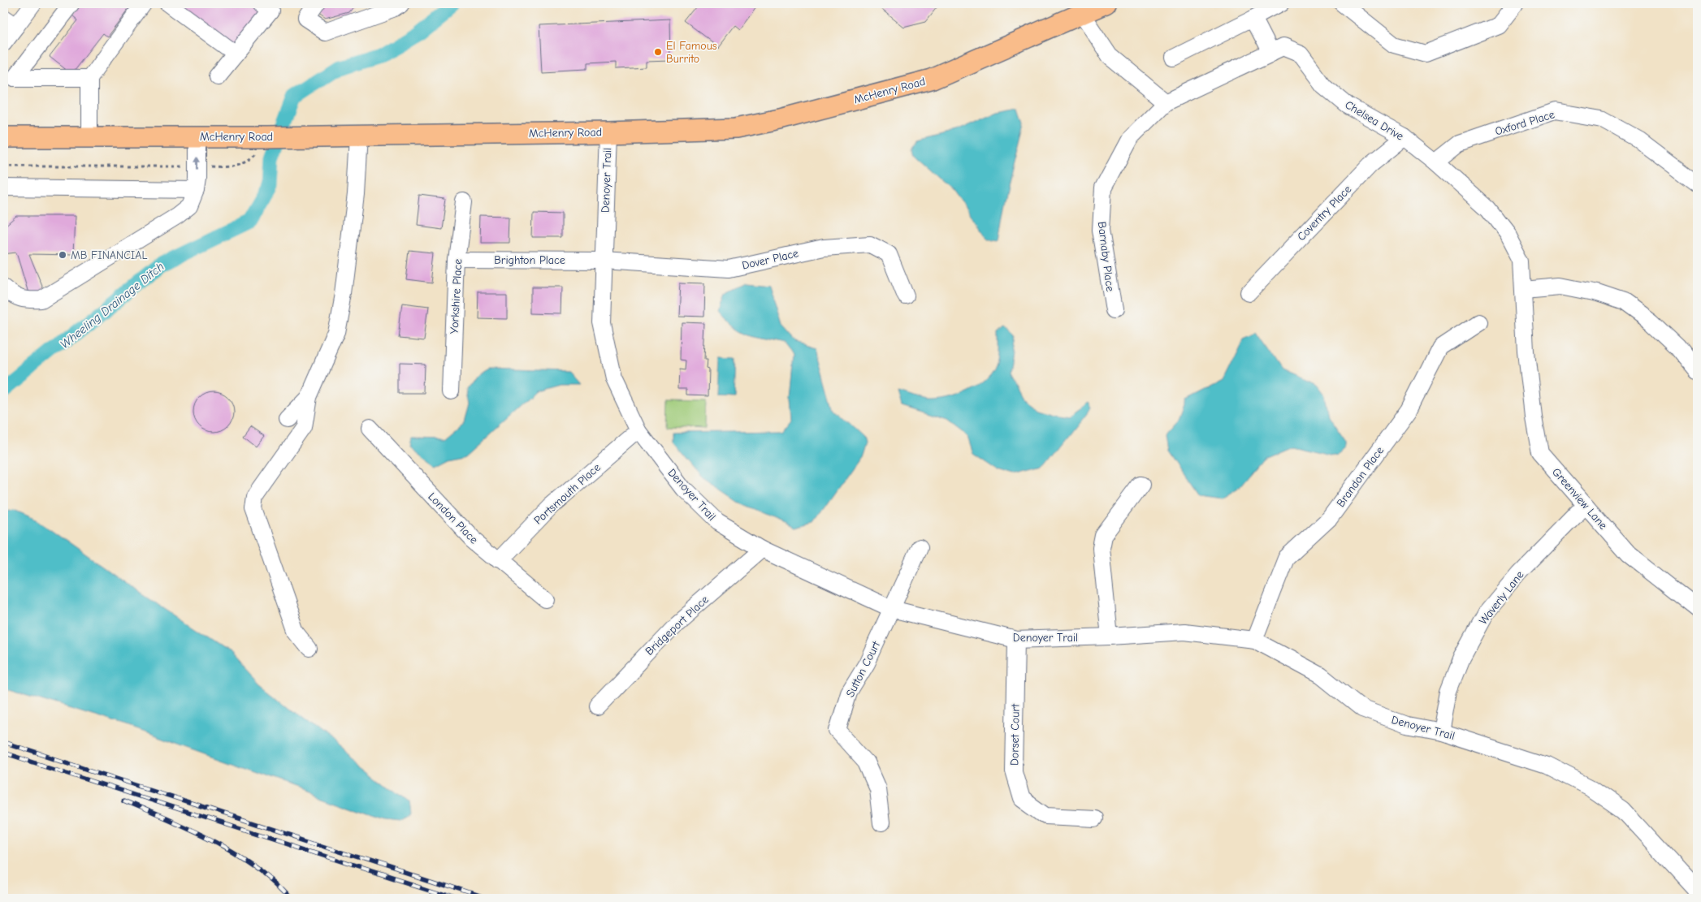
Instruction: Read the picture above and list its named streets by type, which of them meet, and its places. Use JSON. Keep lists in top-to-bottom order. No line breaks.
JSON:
{"streets":{"main road":["McHenry Road"],"street":["Chelsea Drive","Oxford Place","Denoyer Trail","Coventry Place","Barnaby Place","Dover Place","Brighton Place","Yorkshire Place","Brandon Place","Portsmouth Place","Greenview Lane","London Place","Waverly Lane","Bridgeport Place","Sutton Court","Dorset Court"]},"crossings":[["McHenry Road","Denoyer Trail"],["Chelsea Drive","Oxford Place"],["Chelsea Drive","Coventry Place"],["Chelsea Drive","Barnaby Place"],["Chelsea Drive","Greenview Lane"],["Denoyer Trail","Dover Place"],["Denoyer Trail","Brighton Place"],["Denoyer Trail","Brandon Place"],["Denoyer Trail","Portsmouth Place"],["Denoyer Trail","Waverly Lane"],["Denoyer Trail","Bridgeport Place"],["Denoyer Trail","Sutton Court"],["Denoyer Trail","Dorset Court"],["Dover Place","Brighton Place"],["Brighton Place","Yorkshire Place"],["Portsmouth Place","London Place"],["Greenview Lane","Waverly Lane"]],"water":["Wheeling Drainage Ditch"],"places":["El Famous Burrito","MB FINANCIAL"]}
